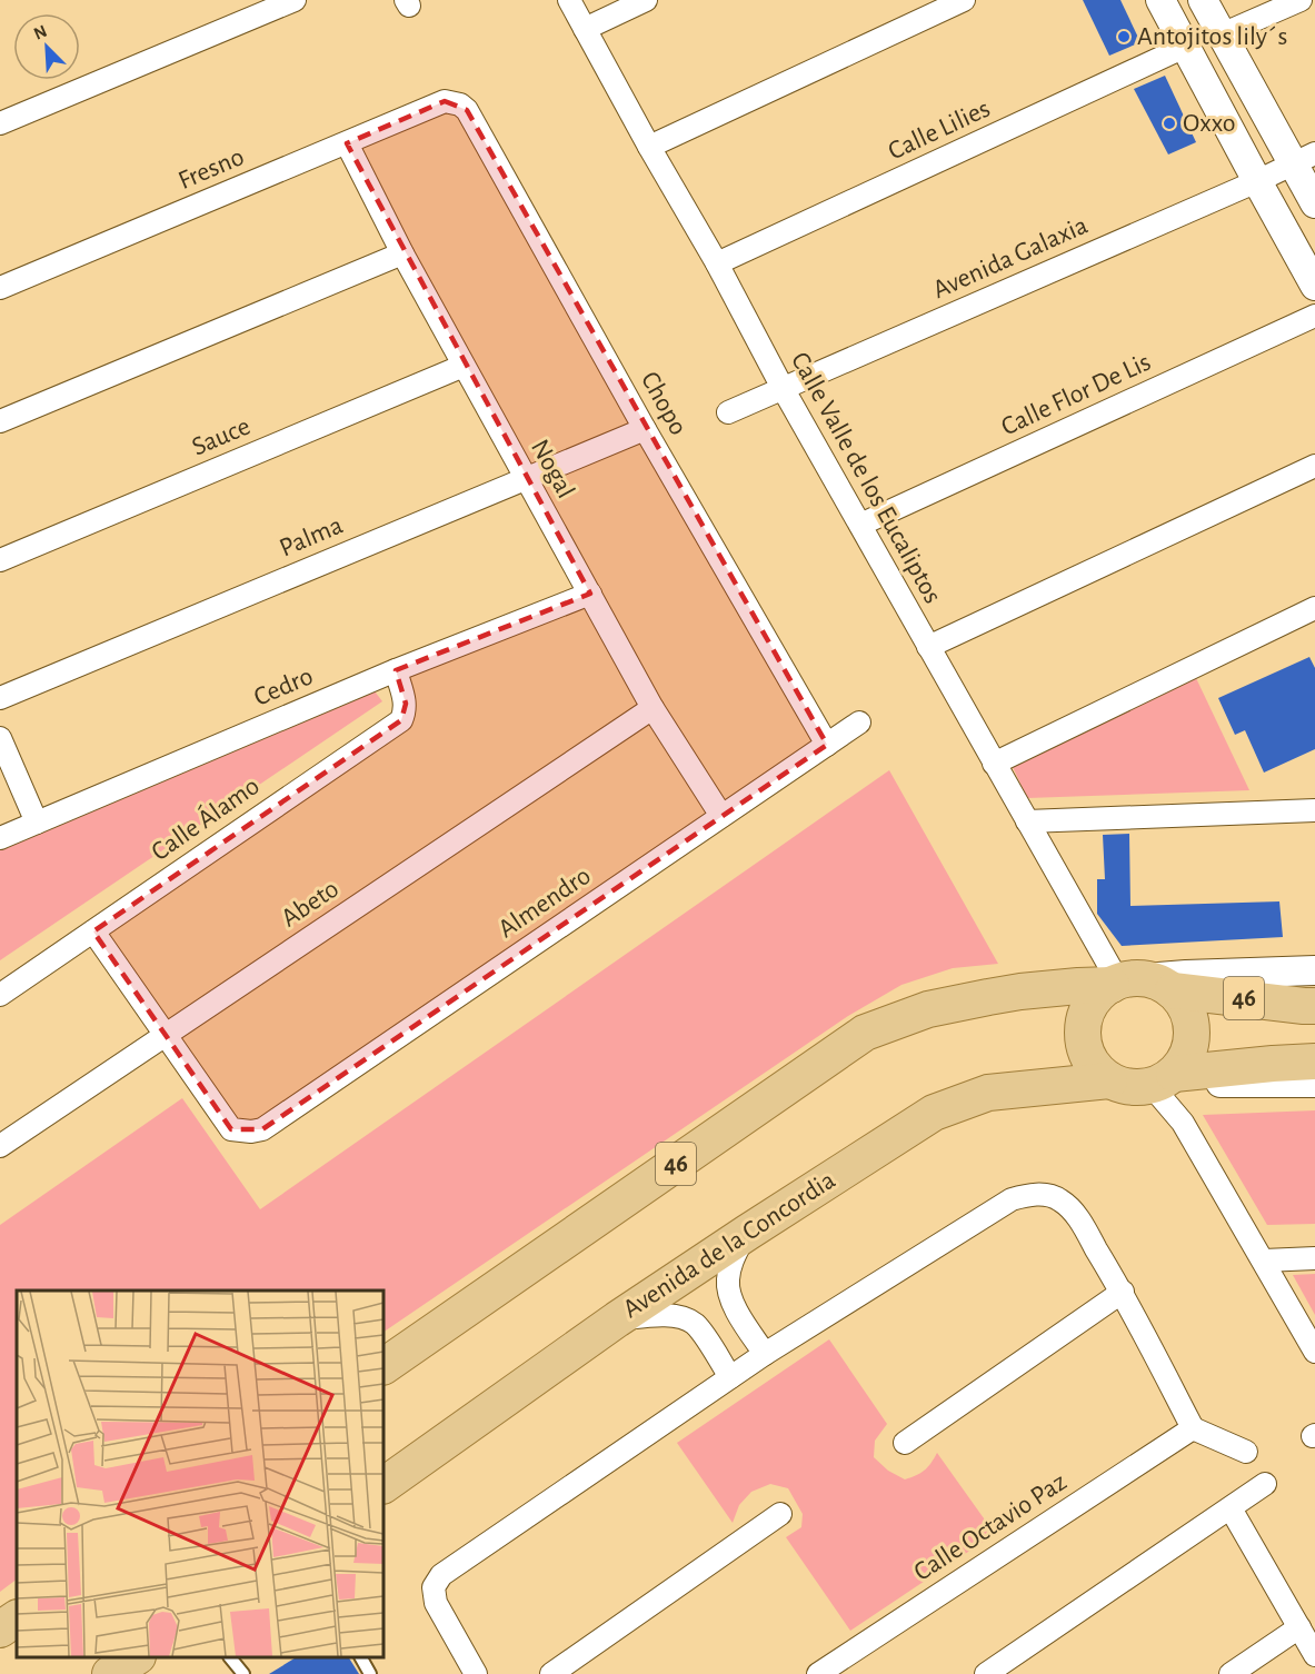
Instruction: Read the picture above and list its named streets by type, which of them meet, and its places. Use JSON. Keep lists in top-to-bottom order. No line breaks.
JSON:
{"streets":{"main road":["46","Avenida de la Concordia"],"street":["Calle Lilies","Fresno","Avenida Galaxia","Calle Flor De Lis","Chopo","Sauce","Nogal","Calle Valle de los Eucaliptos","Palma","Cedro","Calle Álamo","Almendro","Abeto","Calle Octavio Paz"]},"crossings":[["Calle Lilies","Calle Valle de los Eucaliptos"],["Fresno","Chopo"],["Fresno","Nogal"],["Avenida Galaxia","Calle Valle de los Eucaliptos"],["Calle Flor De Lis","Calle Valle de los Eucaliptos"],["Chopo","Palma"],["Chopo","Almendro"],["Sauce","Nogal"],["Nogal","Palma"],["Nogal","Cedro"],["Nogal","Almendro"],["Nogal","Abeto"],["Calle Valle de los Eucaliptos","46"],["Calle Valle de los Eucaliptos","Avenida de la Concordia"],["Cedro","Calle Álamo"],["Almendro","Abeto"],["46","Avenida de la Concordia"]],"places":["Antojitos lily´s","Oxxo"],"north":"top left"}
